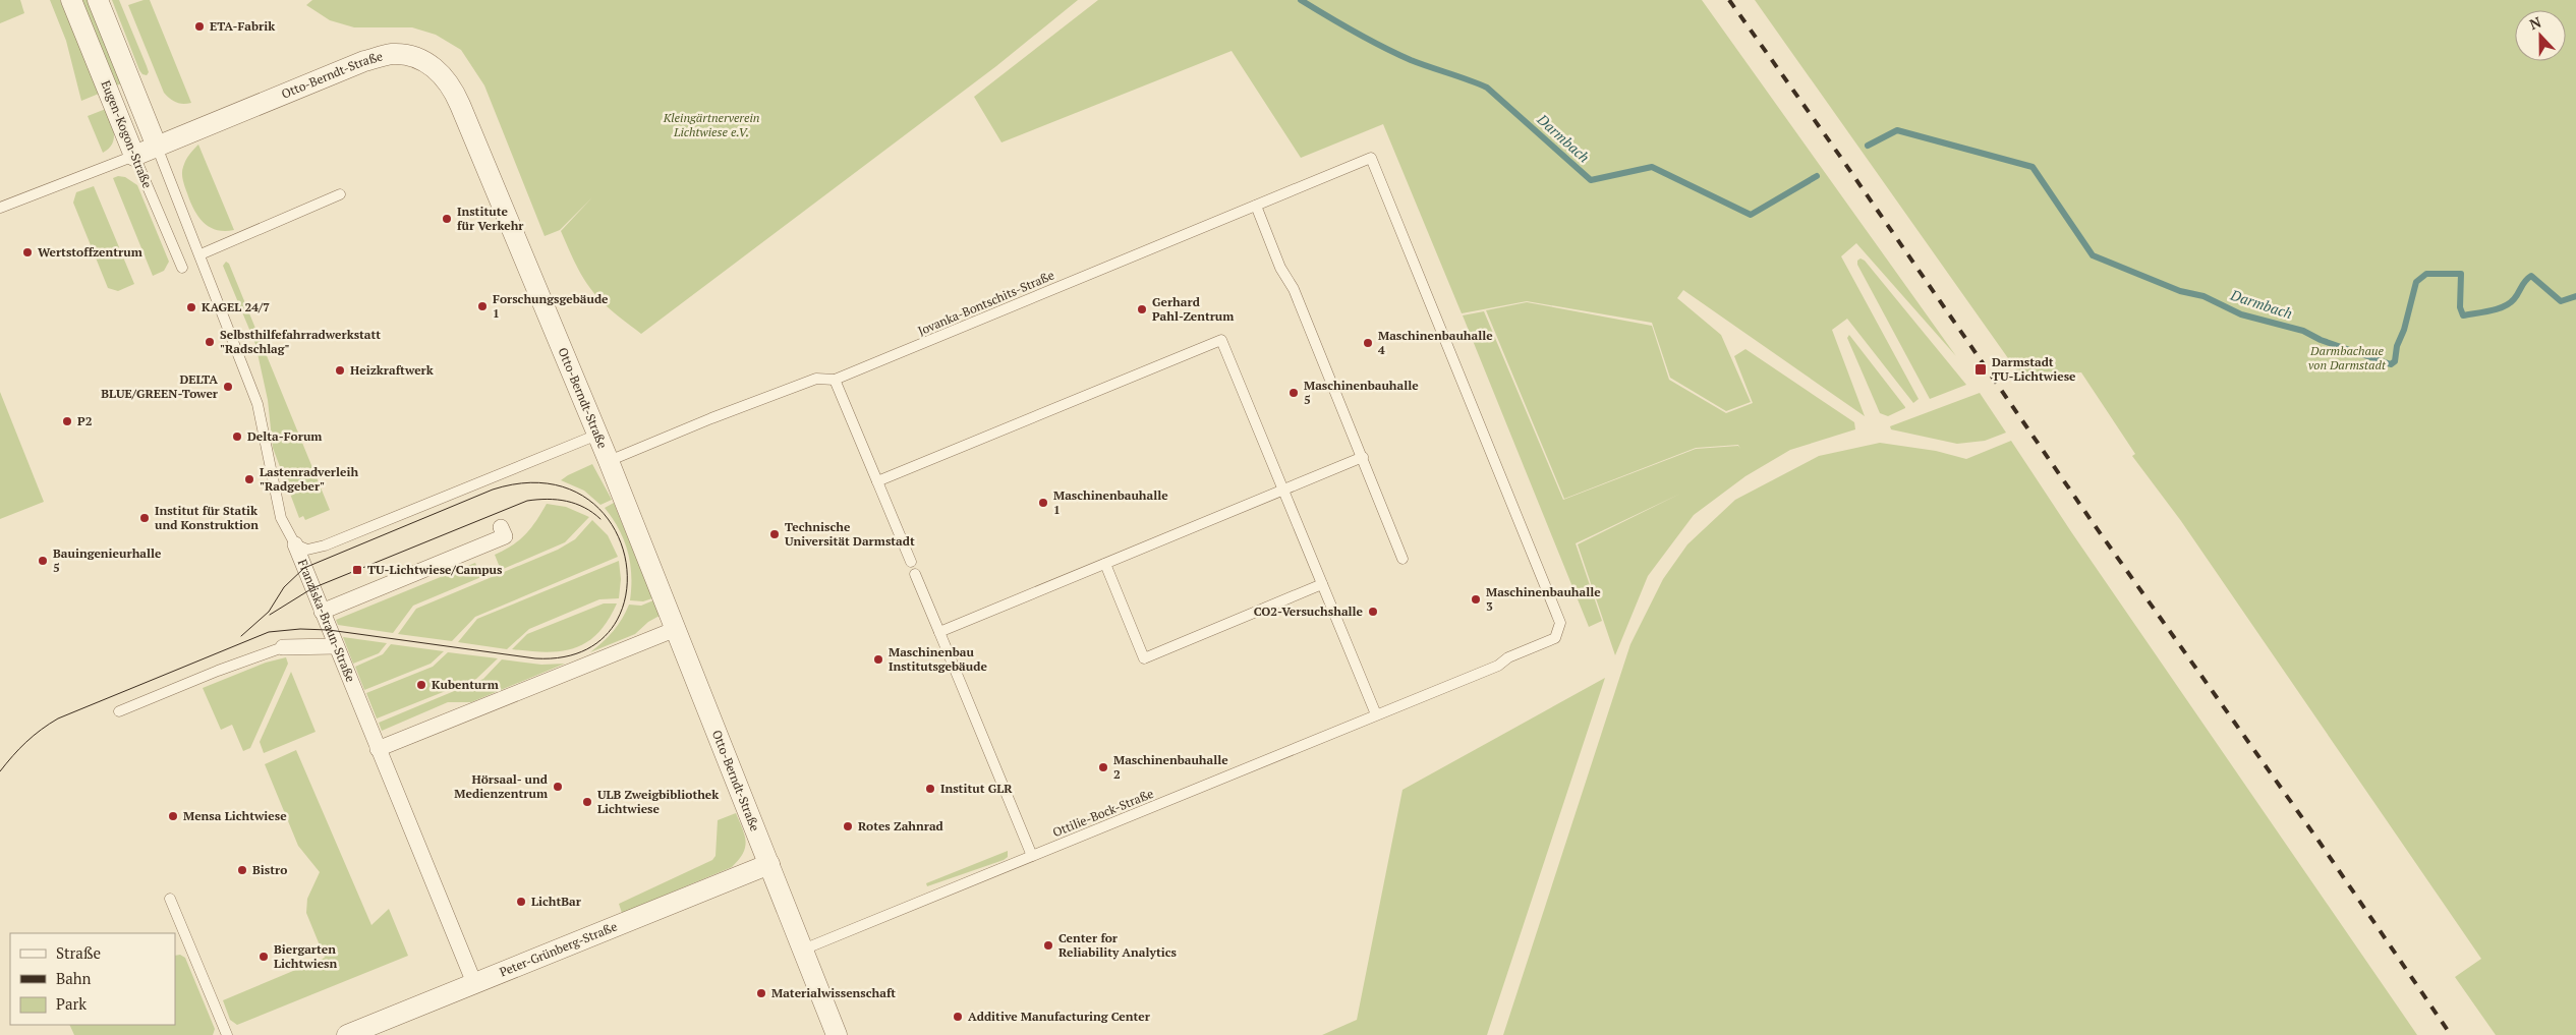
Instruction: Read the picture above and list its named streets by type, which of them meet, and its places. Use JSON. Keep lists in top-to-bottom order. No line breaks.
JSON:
{"streets":{"street":["Otto-Berndt-Straße","Eugen-Kogon-Straße","Franziska-Braun-Straße","Peter-Grünberg-Straße"],"lane":["Jovanka-Bontschits-Straße","Ottilie-Bock-Straße"]},"crossings":[["Otto-Berndt-Straße","Eugen-Kogon-Straße"],["Otto-Berndt-Straße","Jovanka-Bontschits-Straße"],["Otto-Berndt-Straße","Ottilie-Bock-Straße"],["Otto-Berndt-Straße","Peter-Grünberg-Straße"],["Eugen-Kogon-Straße","Franziska-Braun-Straße"],["Jovanka-Bontschits-Straße","Ottilie-Bock-Straße"],["Franziska-Braun-Straße","Peter-Grünberg-Straße"]],"water":["Darmbach"],"parks":["Kleingärtnerverein Lichtwiese e.V.","Darmbachaue von Darmstadt"],"places":{"other":["ETA-Fabrik","Institute für Verkehr","Wertstoffzentrum","Forschungsgebäude 1","KAGEL 24/7","Gerhard Pahl-Zentrum","Selbsthilfefahrradwerkstatt \"Radschlag\"","Maschinenbauhalle 4","Heizkraftwerk","DELTA BLUE/GREEN-Tower","Maschinenbauhalle 5","P2","Delta-Forum","Lastenradverleih \"Radgeber\"","Maschinenbauhalle 1","Institut für Statik und Konstruktion","Technische Universität Darmstadt","Bauingenieurhalle 5","Maschinenbauhalle 3","CO2-Versuchshalle","Maschinenbau Institutsgebäude","Kubenturm","Maschinenbauhalle 2","Hörsaal- und Medienzentrum","Institut GLR","ULB Zweigbibliothek Lichtwiese","Mensa Lichtwiese","Rotes Zahnrad","Bistro","LichtBar","Center for Reliability Analytics","Biergarten Lichtwiesn","Materialwissenschaft","Additive Manufacturing Center"],"transit":["Darmstadt TU-Lichtwiese","TU-Lichtwiese/Campus"]},"legend":["Straße","Bahn","Park"],"north":"top"}
